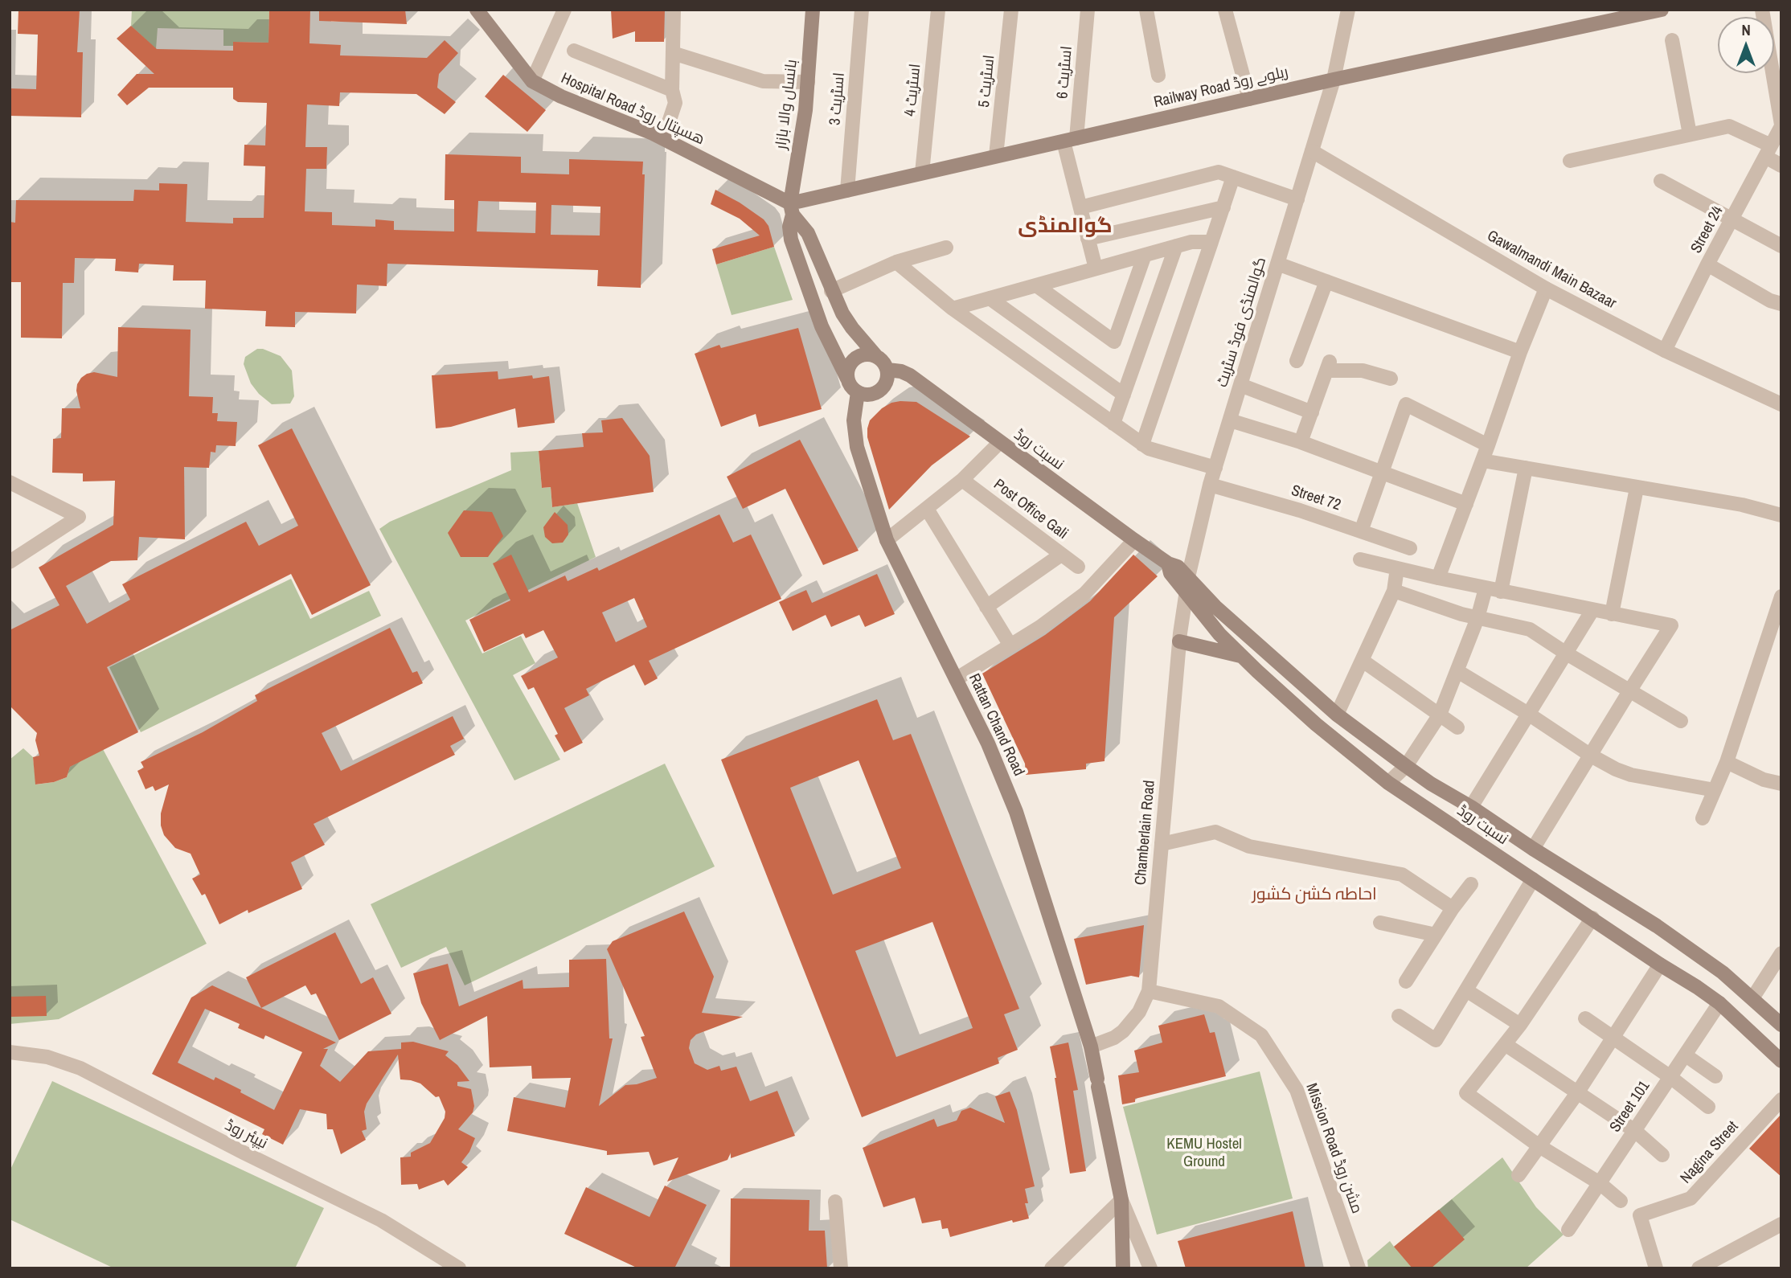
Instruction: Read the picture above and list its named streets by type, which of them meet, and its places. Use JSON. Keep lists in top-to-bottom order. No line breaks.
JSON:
{"streets":{"main road":["Railway Road ریلوے روڈ","بانساں والا بازار","Hospital Road ھسپتال روڈ","نسبت روڈ","Rattan Chand Road"],"street":["اسٹریٹ 6","اسٹریٹ 5","اسٹریٹ 4","اسٹریٹ 3","Street 24","Gawalmandi Main Bazaar","گوالمنڈی فوڈ سٹریٹ","Street 72","Post Office Gali","Chamberlain Road","Street 101","نیپئر روڈ","Mission Road مشن روڈ","Nagina Street"]},"crossings":[["اسٹریٹ 6","Railway Road ریلوے روڈ"],["اسٹریٹ 5","Railway Road ریلوے روڈ"],["Railway Road ریلوے روڈ","اسٹریٹ 4"],["Railway Road ریلوے روڈ","اسٹریٹ 3"],["Railway Road ریلوے روڈ","بانساں والا بازار"],["Railway Road ریلوے روڈ","Hospital Road ھسپتال روڈ"],["Railway Road ریلوے روڈ","گوالمنڈی فوڈ سٹریٹ"],["بانساں والا بازار","Hospital Road ھسپتال روڈ"],["Hospital Road ھسپتال روڈ","نسبت روڈ"],["Hospital Road ھسپتال روڈ","Rattan Chand Road"],["Street 24","Gawalmandi Main Bazaar"],["Gawalmandi Main Bazaar","گوالمنڈی فوڈ سٹریٹ"],["گوالمنڈی فوڈ سٹریٹ","نسبت روڈ"],["گوالمنڈی فوڈ سٹریٹ","Street 72"],["گوالمنڈی فوڈ سٹریٹ","Chamberlain Road"],["نسبت روڈ","Rattan Chand Road"],["نسبت روڈ","Chamberlain Road"],["نسبت روڈ","Street 101"],["Rattan Chand Road","Chamberlain Road"],["Chamberlain Road","Mission Road مشن روڈ"]],"districts":["گوالمنڈی","احاطہ کشن کشور"],"parks":["KEMU Hostel Ground"],"north":"top"}
